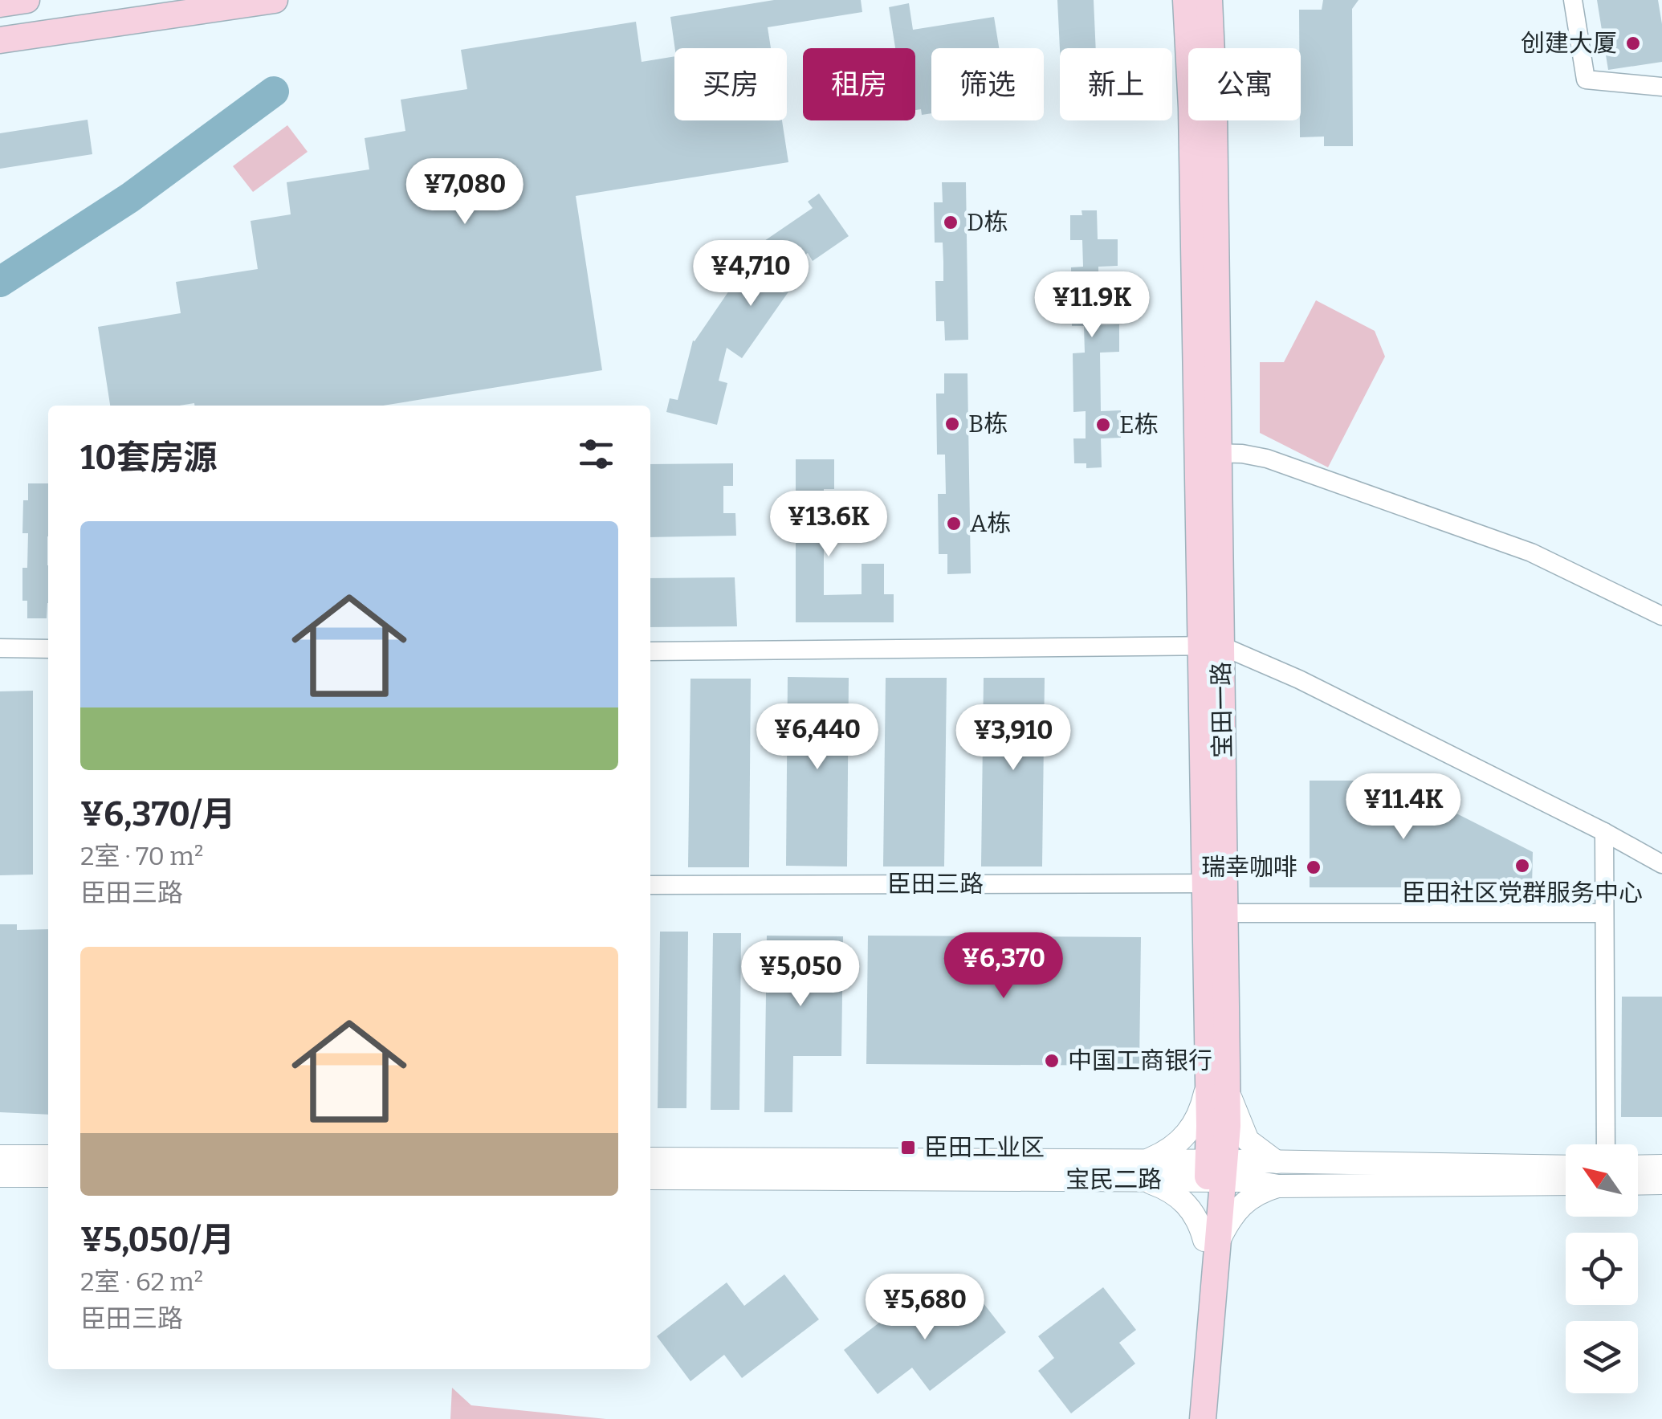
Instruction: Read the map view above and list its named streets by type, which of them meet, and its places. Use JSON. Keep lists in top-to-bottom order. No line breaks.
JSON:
{"streets":{"main road":["宝田一路"],"street":["臣田三路","宝民二路"]},"crossings":[["宝田一路","臣田三路"],["宝田一路","宝民二路"]],"places":{"other":["创建大厦","D栋","B栋","E栋","A栋","臣田社区党群服务中心","瑞幸咖啡","中国工商银行"],"transit":["臣田工业区"]},"north":"top left","page":{"chip":["买房","租房","筛选","新上","公寓"],"price":["¥7,080","¥4,710","¥11.9K","¥13.6K","¥6,440","¥3,910","¥11.4K","¥6,370","¥5,050","¥5,680"],"heading":"10套房源","list":[{"name":"¥6,370/月","note":"2室 · 70 m² · 臣田三路"},{"name":"¥5,050/月","note":"2室 · 62 m² · 臣田三路"}]}}
